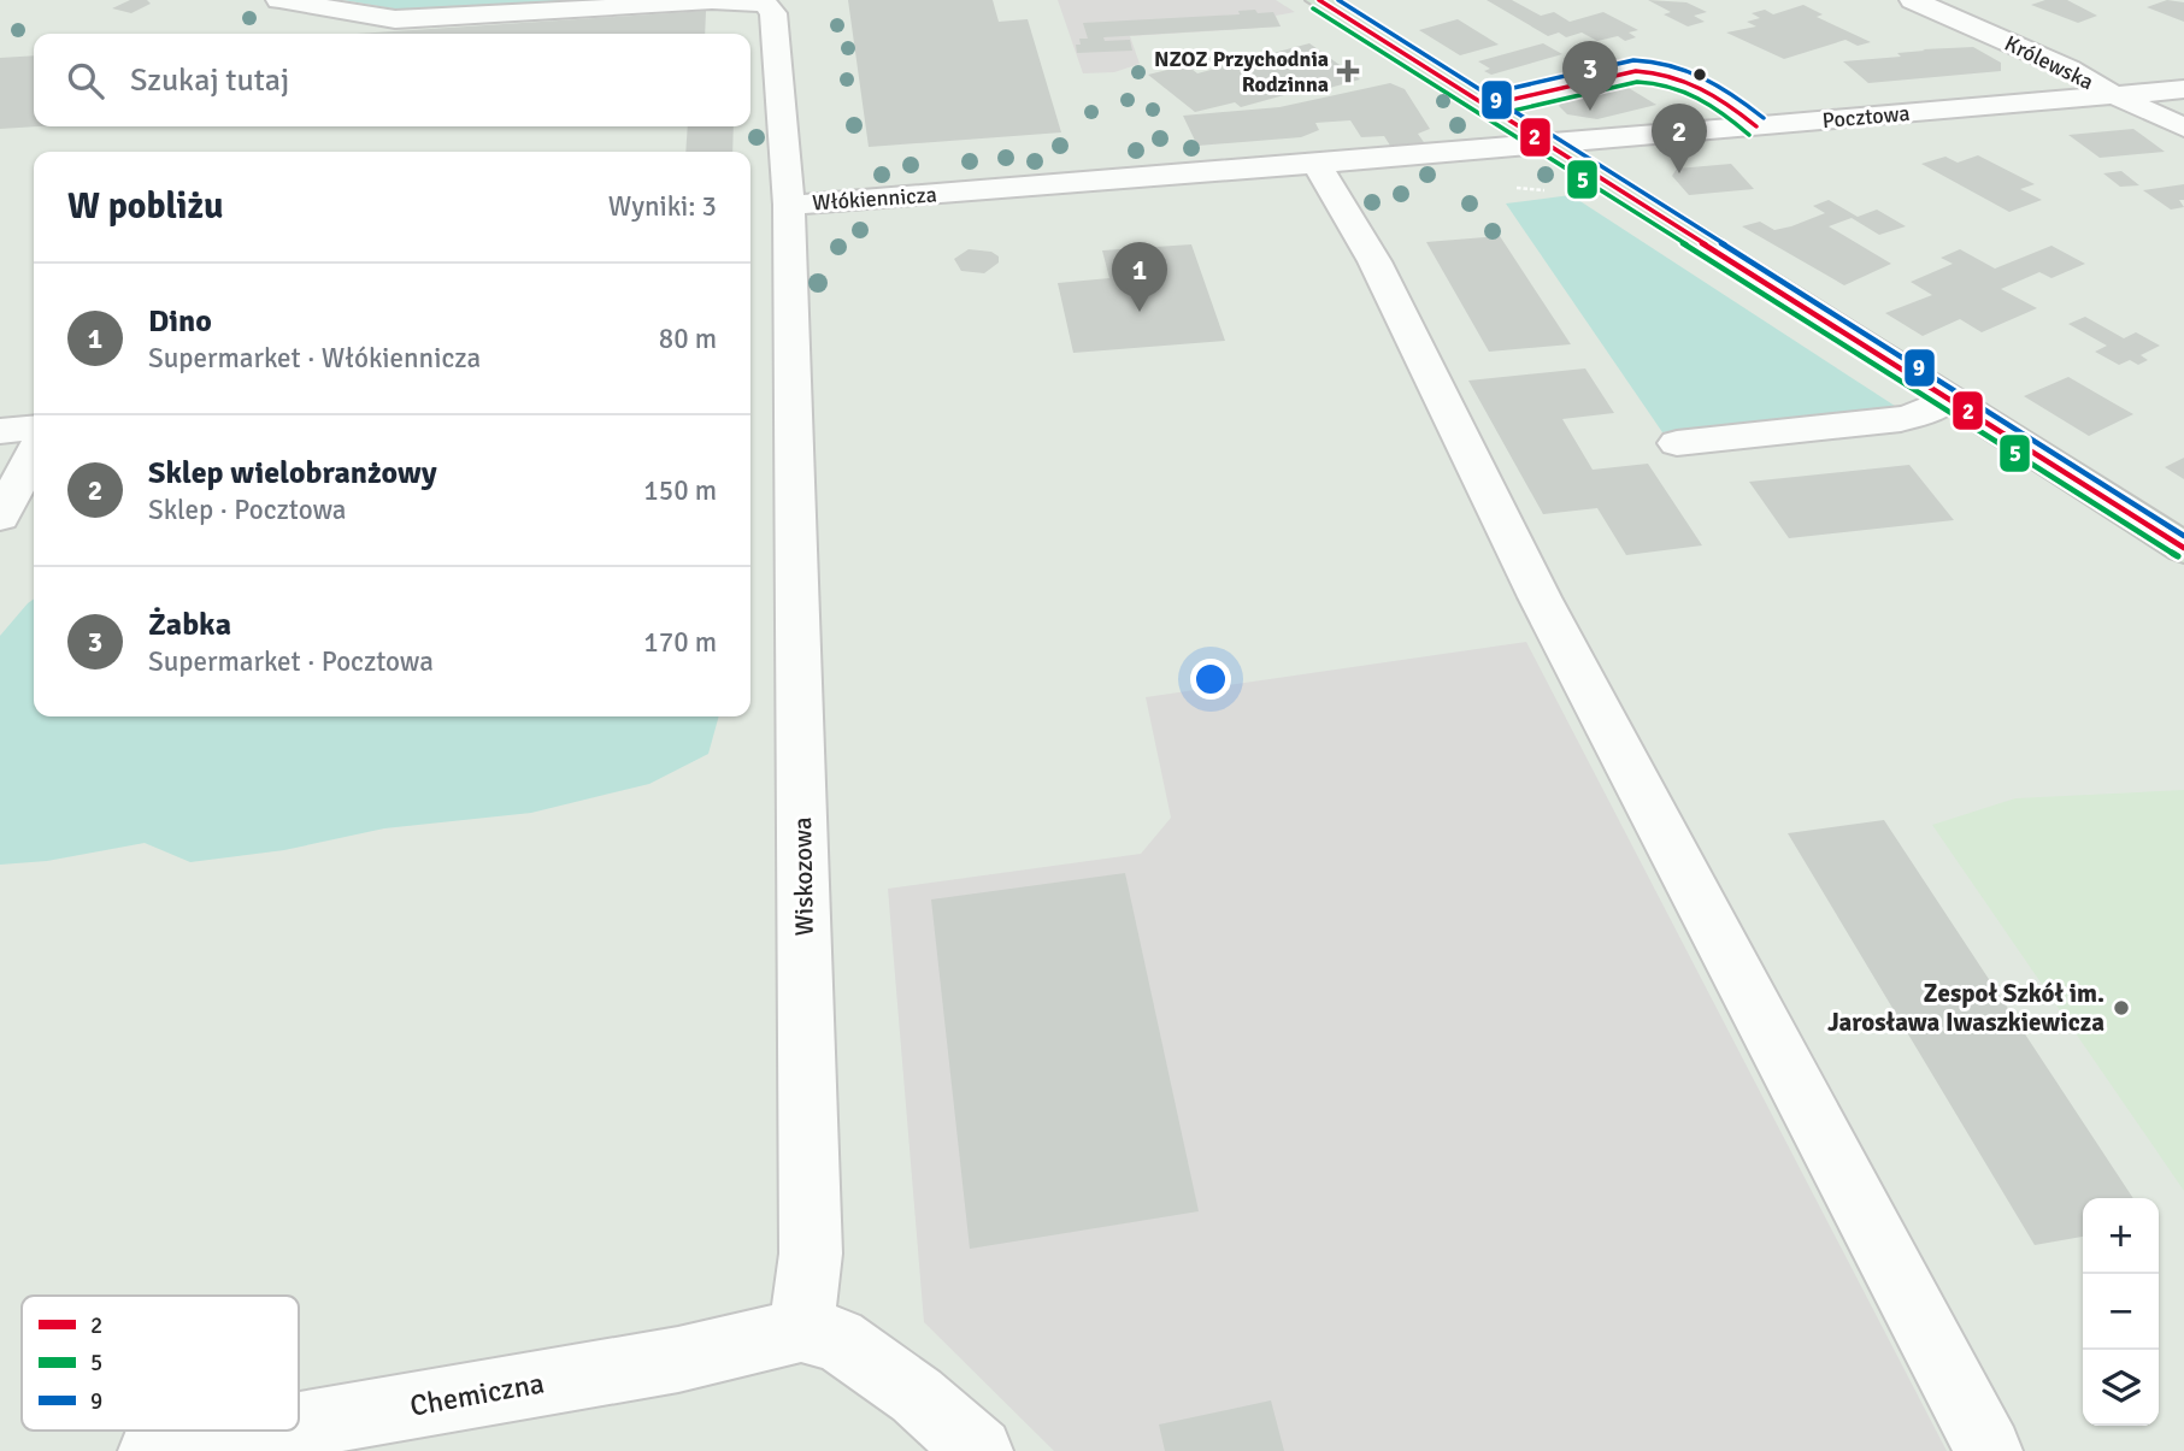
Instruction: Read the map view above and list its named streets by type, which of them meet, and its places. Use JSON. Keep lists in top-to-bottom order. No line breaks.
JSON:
{"streets":{"street":["Królewska","Pocztowa","Włókiennicza","Wiskozowa","Chemiczna"]},"crossings":[["Królewska","Pocztowa"],["Pocztowa","Włókiennicza"],["Włókiennicza","Wiskozowa"],["Wiskozowa","Chemiczna"]],"places":{"health":["NZOZ Przychodnia Rodzinna"],"other":["Zespoł Szkół im. Jarosława Iwaszkiewicza"]},"lines":["transit line 2","transit line 9","transit line 5"],"legend":["2","5","9"],"page":{"search":"Szukaj tutaj","pins":["3","2","1"],"heading":["W pobliżu","Wyniki: 3"],"list":[{"mark":"1","name":"Dino","note":"Supermarket · Włókiennicza","value":"80 m"},{"mark":"2","name":"Sklep wielobranżowy","note":"Sklep · Pocztowa","value":"150 m"},{"mark":"3","name":"Żabka","note":"Supermarket · Pocztowa","value":"170 m"}],"map_buttons":["+","−"]}}
